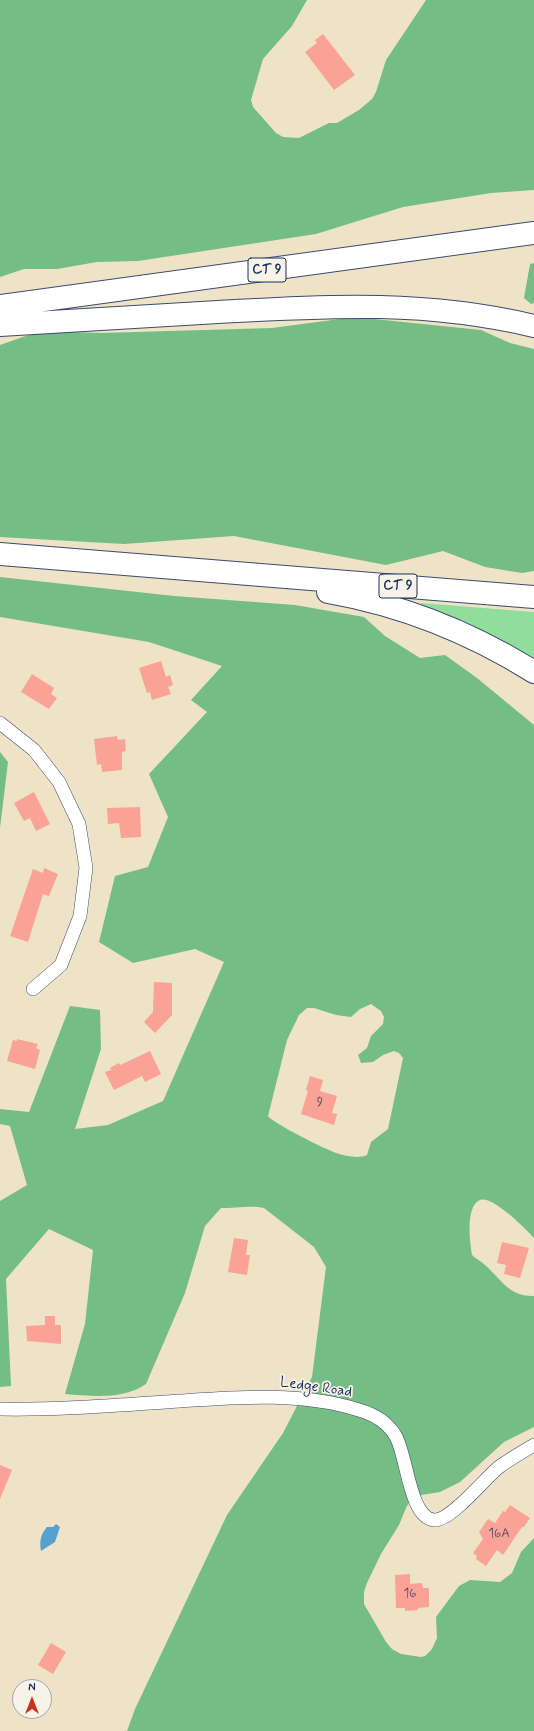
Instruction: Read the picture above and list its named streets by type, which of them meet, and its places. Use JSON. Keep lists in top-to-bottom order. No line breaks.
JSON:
{"streets":{"highway":["CT 9"],"street":["Ledge Road"]},"house_numbers":["9","16A","16"],"north":"top"}
